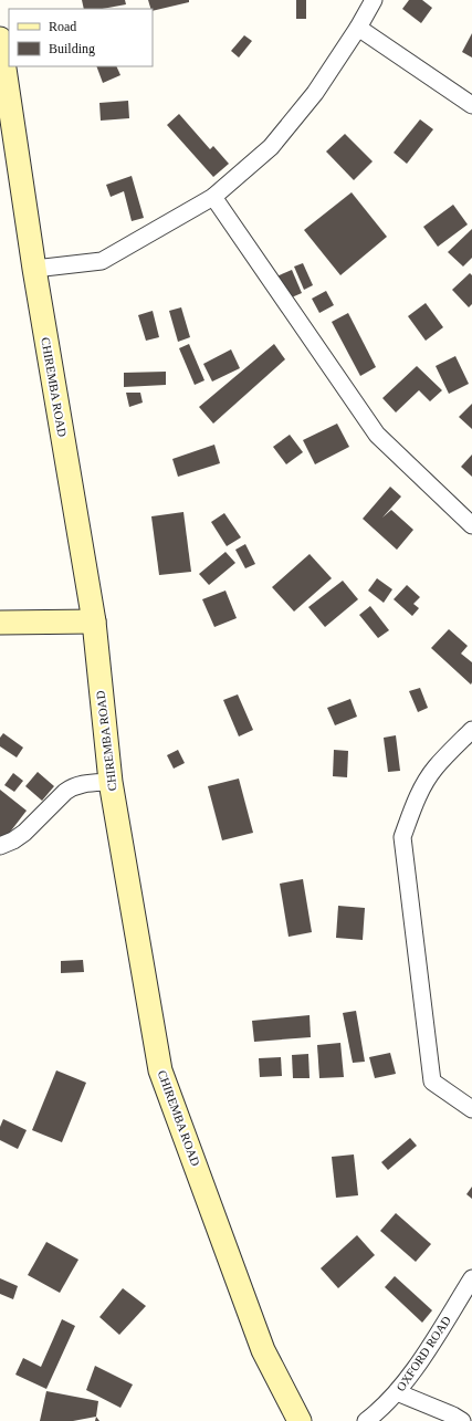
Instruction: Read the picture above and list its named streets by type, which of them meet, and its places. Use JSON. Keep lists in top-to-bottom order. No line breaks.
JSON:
{"streets":{"main road":["CHIREMBA ROAD"],"street":["OXFORD ROAD"]},"legend":["Road","Building"]}
